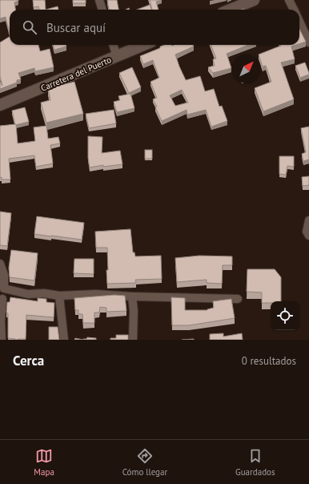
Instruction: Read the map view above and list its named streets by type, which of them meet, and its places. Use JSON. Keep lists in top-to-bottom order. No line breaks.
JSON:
{"streets":{"main road":["Carretera del Puerto"]},"north":"top right","page":{"search":"Buscar aquí","heading":["Cerca","0 resultados"],"nav":["Mapa","Cómo llegar","Guardados"]}}
